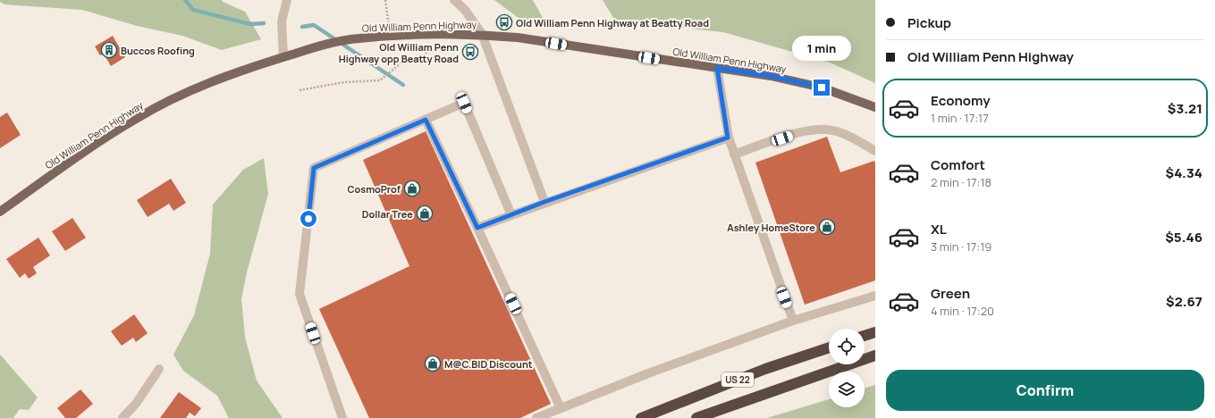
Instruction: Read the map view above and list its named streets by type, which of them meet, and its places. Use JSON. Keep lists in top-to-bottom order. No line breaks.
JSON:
{"streets":{"highway":["US 22"],"main road":["Old William Penn Highway"]},"places":{"bus stop":["Old William Penn Highway at Beatty Road","Old William Penn Highway opp Beatty Road"],"building":["Buccos Roofing"],"shop":["CosmoProf","Dollar Tree","Ashley HomeStore","M@C.BID Discount"]},"page":{"banner":["Pickup","Old William Penn Highway"],"bubble":"1 min","list":[{"name":"Economy","note":"1 min · 17:17","value":"$3.21"},{"name":"Comfort","note":"2 min · 17:18","value":"$4.34"},{"name":"XL","note":"3 min · 17:19","value":"$5.46"},{"name":"Green","note":"4 min · 17:20","value":"$2.67"}],"buttons":"Confirm"}}
